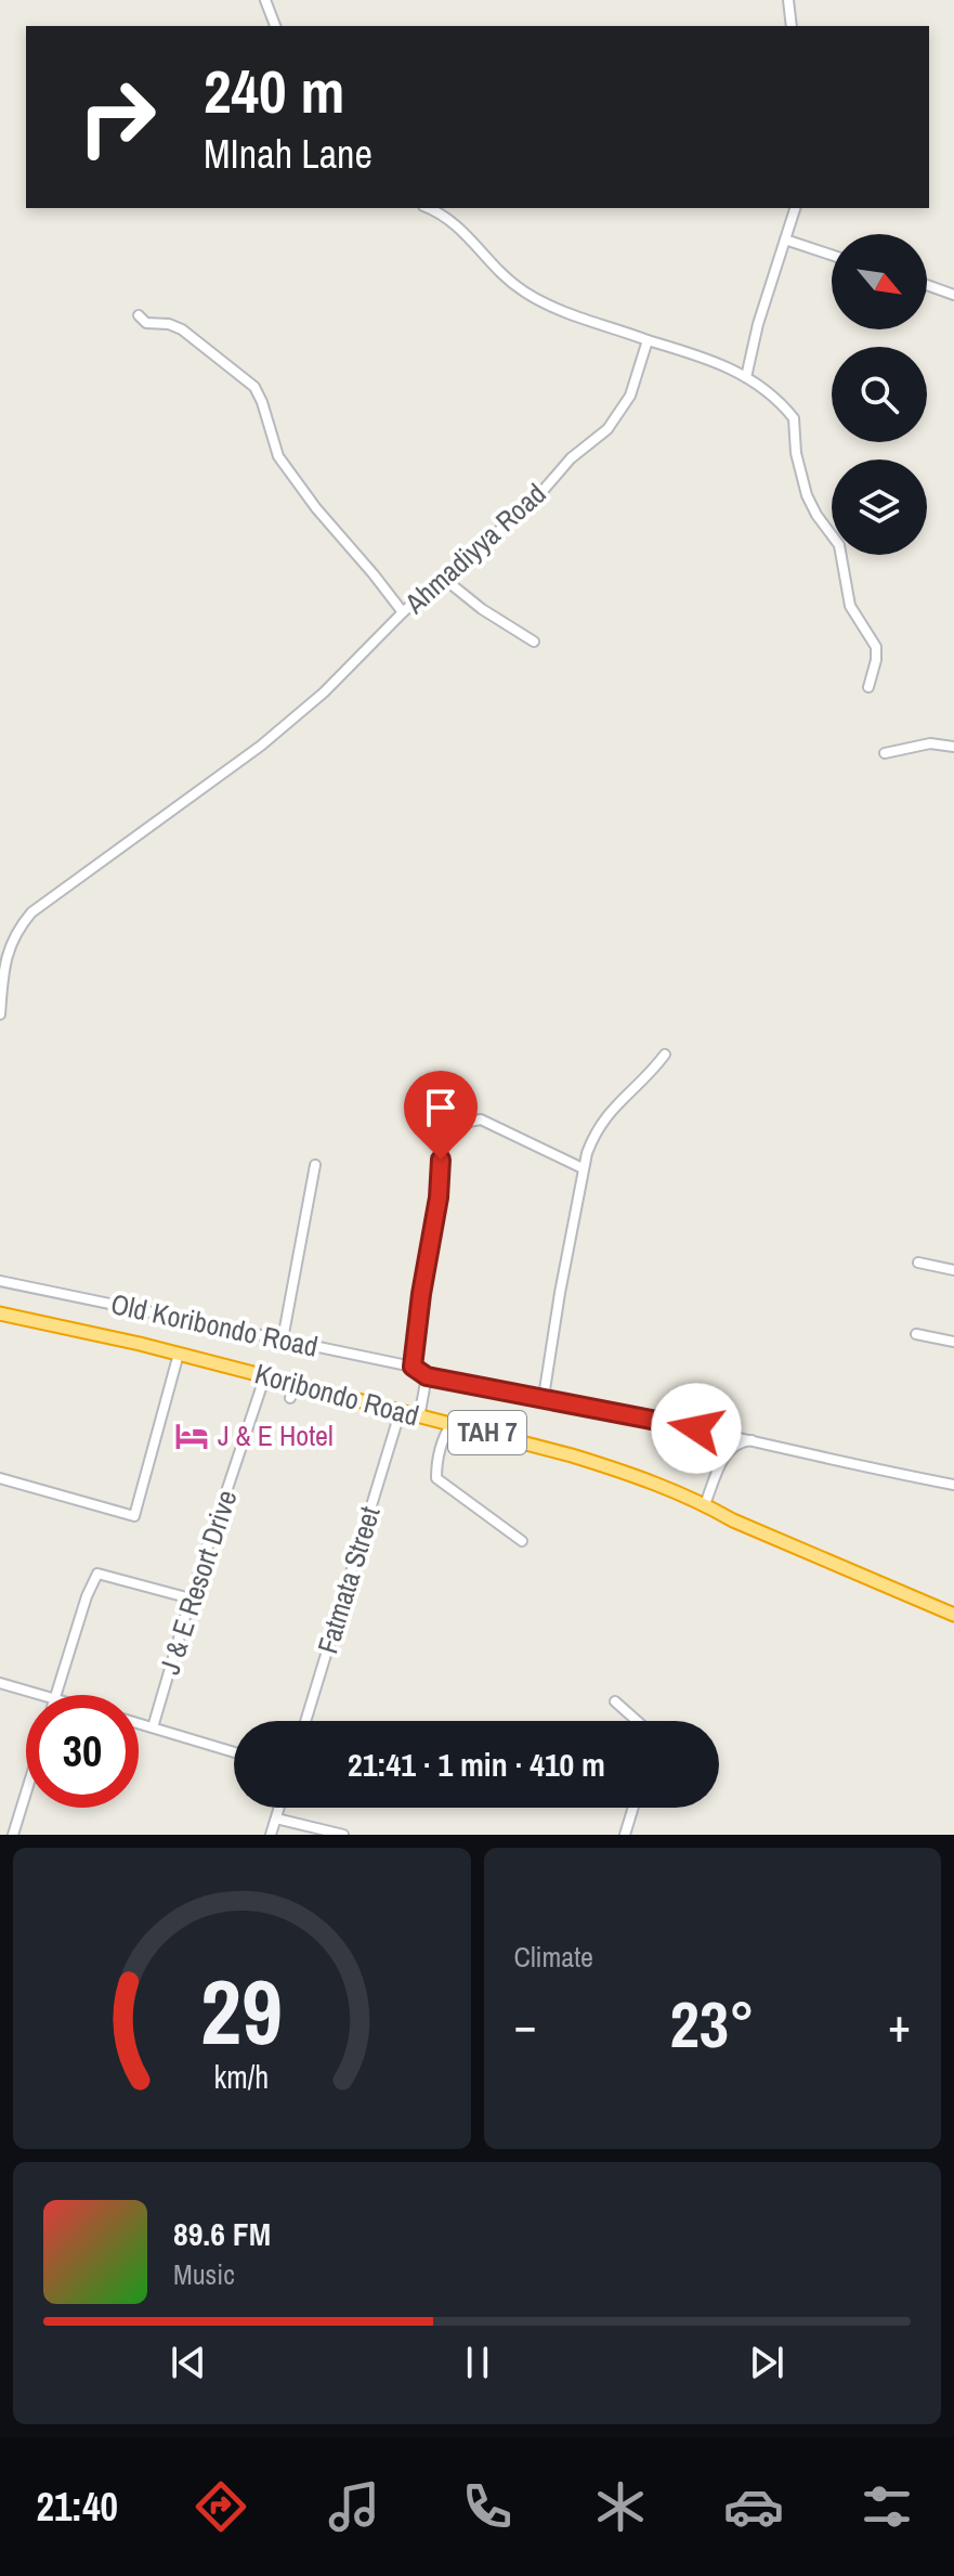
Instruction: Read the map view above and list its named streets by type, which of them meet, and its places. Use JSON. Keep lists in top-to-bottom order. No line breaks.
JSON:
{"streets":{"highway":["Koribondo Road","TAH 7"],"street":["Ahmadiyya Road","Old Koribondo Road","Fatmata Street","J & E Resort Drive"]},"places":{"hotel":["J & E Hotel"]},"north":"bottom right","page":{"turn":["240 m","MInah Lane"],"limit":"30","trip":"21:41 · 1 min · 410 m","tile":"Climate","heat":["−","23°","+"],"song":["89.6 FM","Music"],"tabs":"21:40","gauge":["29","km/h"]}}
